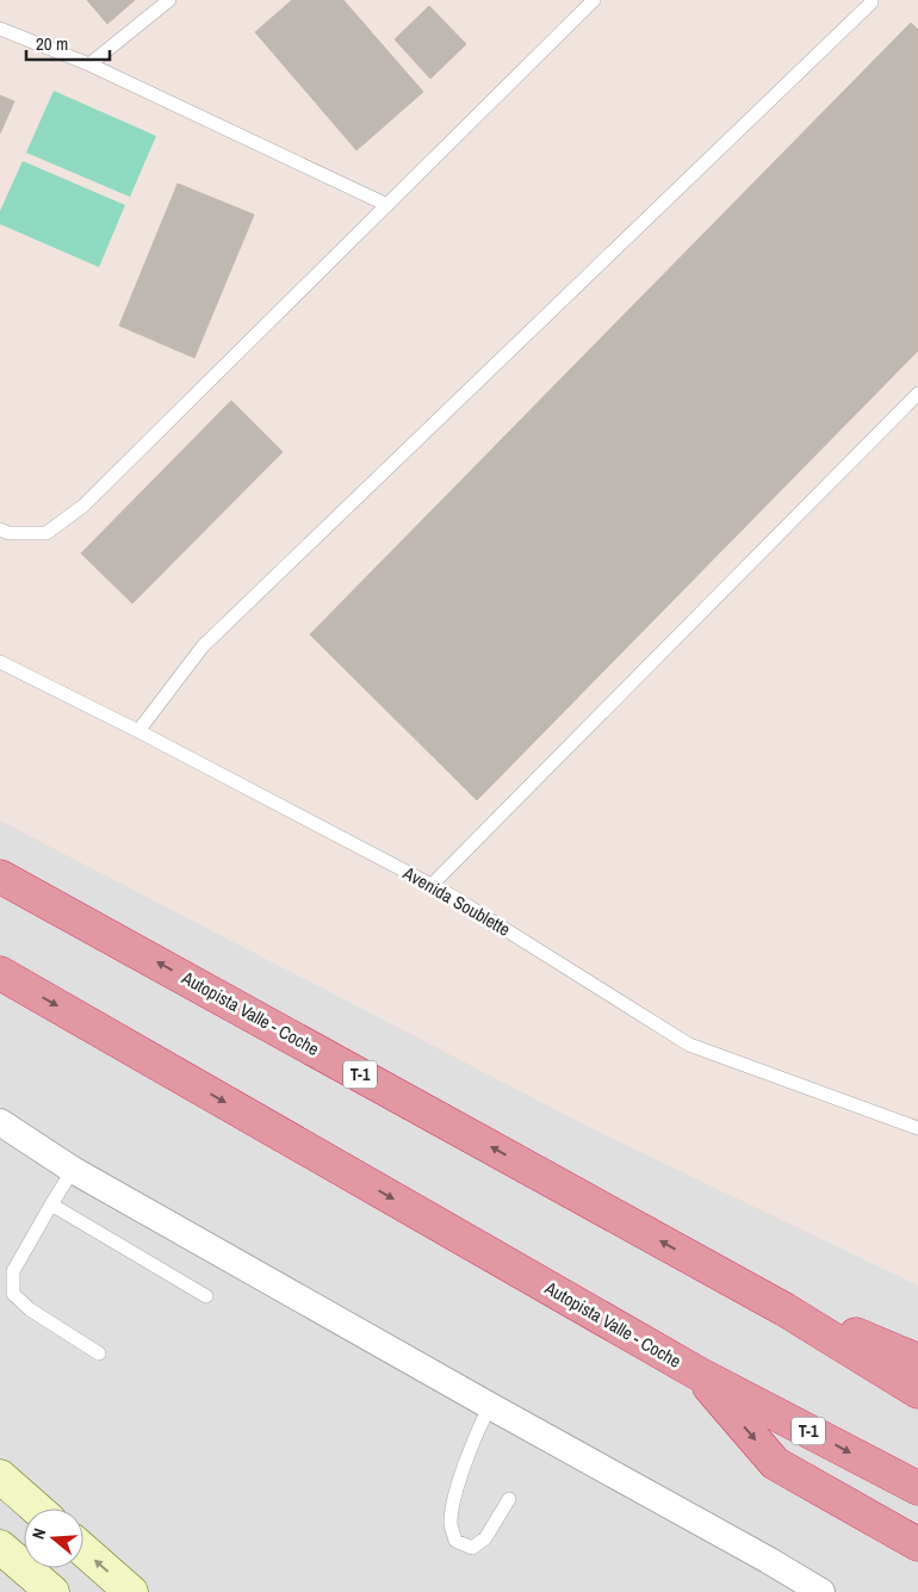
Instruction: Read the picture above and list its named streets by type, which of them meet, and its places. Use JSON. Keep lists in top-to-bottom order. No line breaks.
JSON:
{"streets":{"highway":["Autopista Valle - Coche","T-1"],"lane":["Avenida Soublette"]},"crossings":[["Autopista Valle - Coche","T-1"]],"scale_bar":"20 m","north":"left"}
